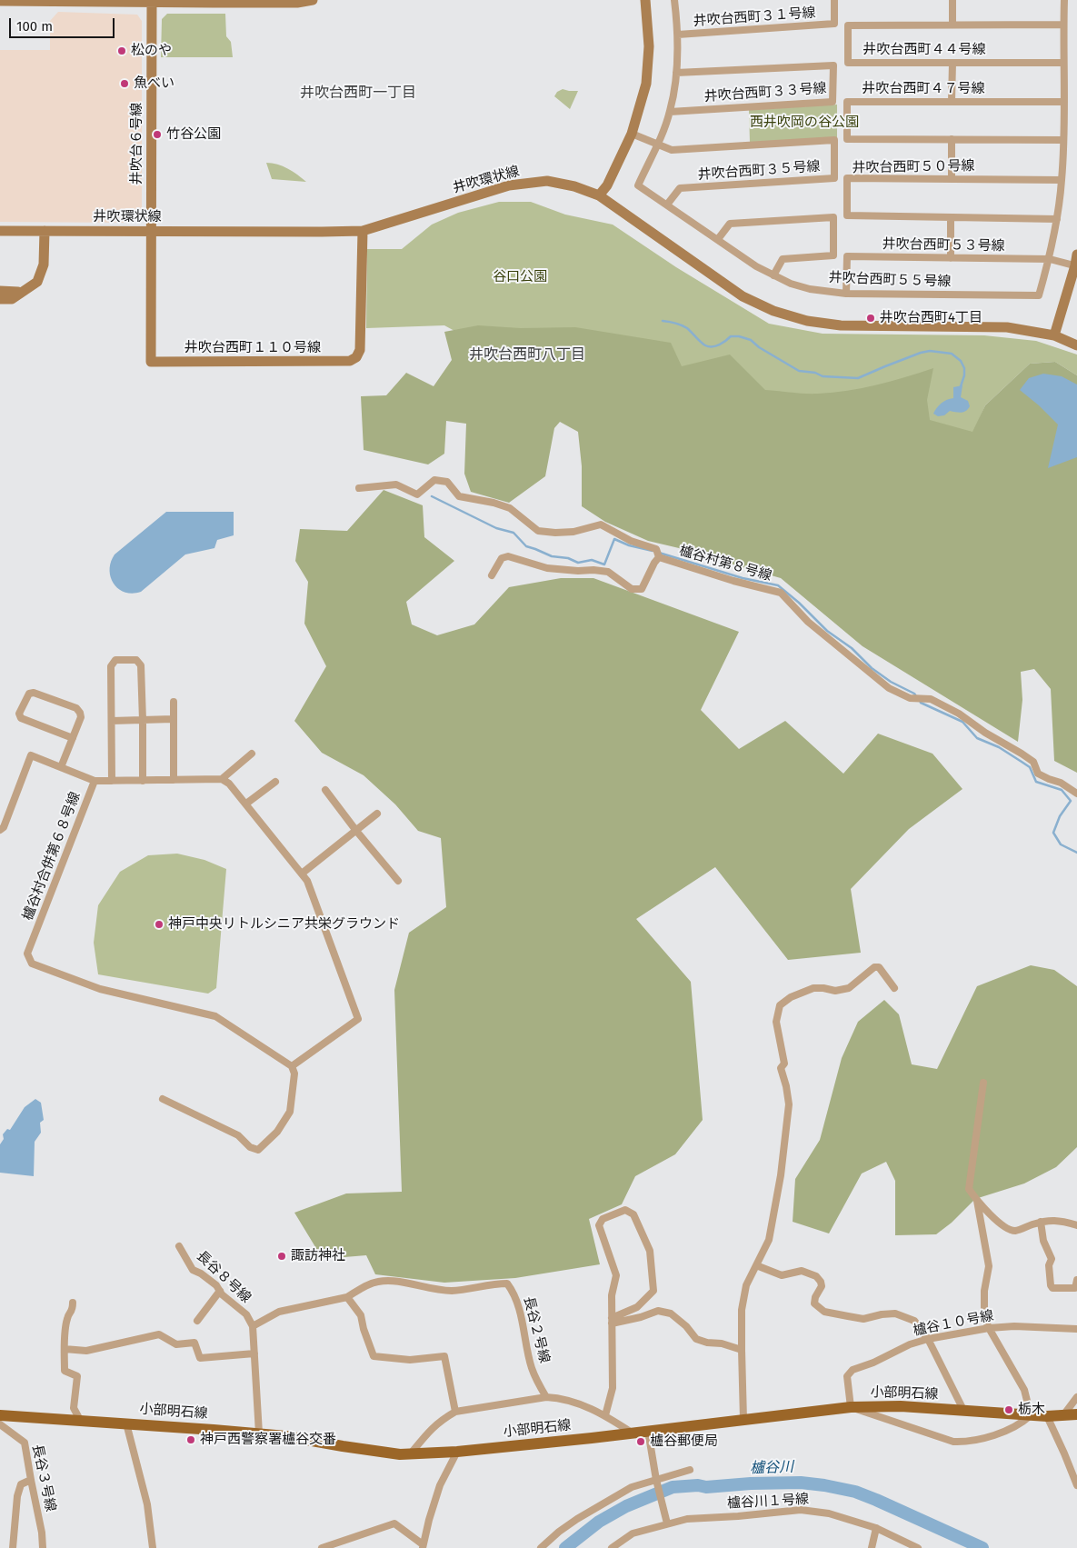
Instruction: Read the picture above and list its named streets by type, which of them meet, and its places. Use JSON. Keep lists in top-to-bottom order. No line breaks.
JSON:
{"streets":{"main road":["小部明石線"],"street":["井吹台西町３１号線","井吹台西町４４号線","井吹台西町４７号線","井吹台西町３３号線","井吹台６号線","井吹台西町５０号線","井吹台西町３５号線","井吹環状線","井吹台西町５３号線","井吹台西町５５号線","井吹台西町１１０号線","櫨谷村第８号線","櫨谷村合併第６８号線","長谷８号線","櫨谷１０号線","長谷２号線","長谷３号線","櫨谷川１号線"]},"crossings":[["井吹台西町３１号線","井吹台西町５５号線"],["井吹台西町４４号線","井吹台西町５５号線"],["井吹台西町４７号線","井吹台西町５５号線"],["井吹台西町３３号線","井吹台西町５５号線"],["井吹台６号線","井吹環状線"],["井吹台６号線","井吹台西町１１０号線"],["井吹台西町５０号線","井吹台西町５５号線"],["井吹台西町３５号線","井吹台西町５５号線"],["井吹環状線","井吹台西町１１０号線"],["井吹台西町５３号線","井吹台西町５５号線"],["櫨谷１０号線","小部明石線"]],"districts":["井吹台西町一丁目","井吹台西町八丁目"],"water":["櫨谷川"],"parks":["西井吹岡の谷公園","谷口公園"],"places":["松のや","魚べい","竹谷公園","井吹台西町4丁目","神戸中央リトルシニア共栄グラウンド","諏訪神社","栃木","神戸西警察署櫨谷交番","櫨谷郵便局"],"scale_bar":"100 m"}
